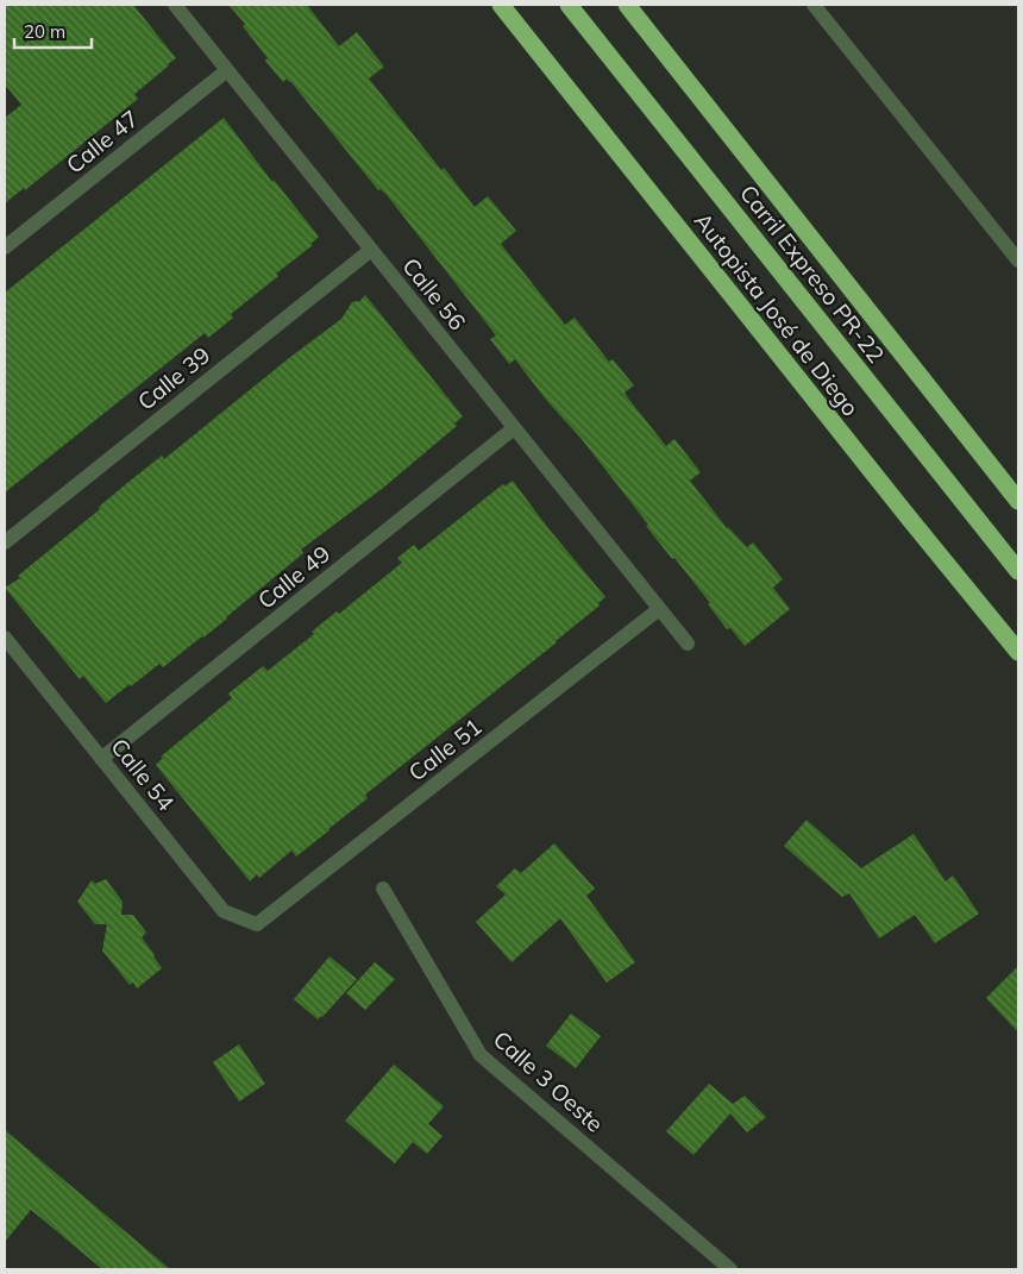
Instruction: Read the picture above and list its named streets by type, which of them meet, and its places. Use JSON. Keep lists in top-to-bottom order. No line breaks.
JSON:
{"streets":{"highway":["Carril Expreso PR-22","Autopista José de Diego"],"street":["Calle 47","Calle 56","Calle 39","Calle 49","Calle 51","Calle 54","Calle 3 Oeste"]},"crossings":[["Calle 47","Calle 56"],["Calle 56","Calle 39"],["Calle 56","Calle 49"],["Calle 56","Calle 51"],["Calle 49","Calle 54"],["Calle 51","Calle 54"]],"scale_bar":"20 m"}
